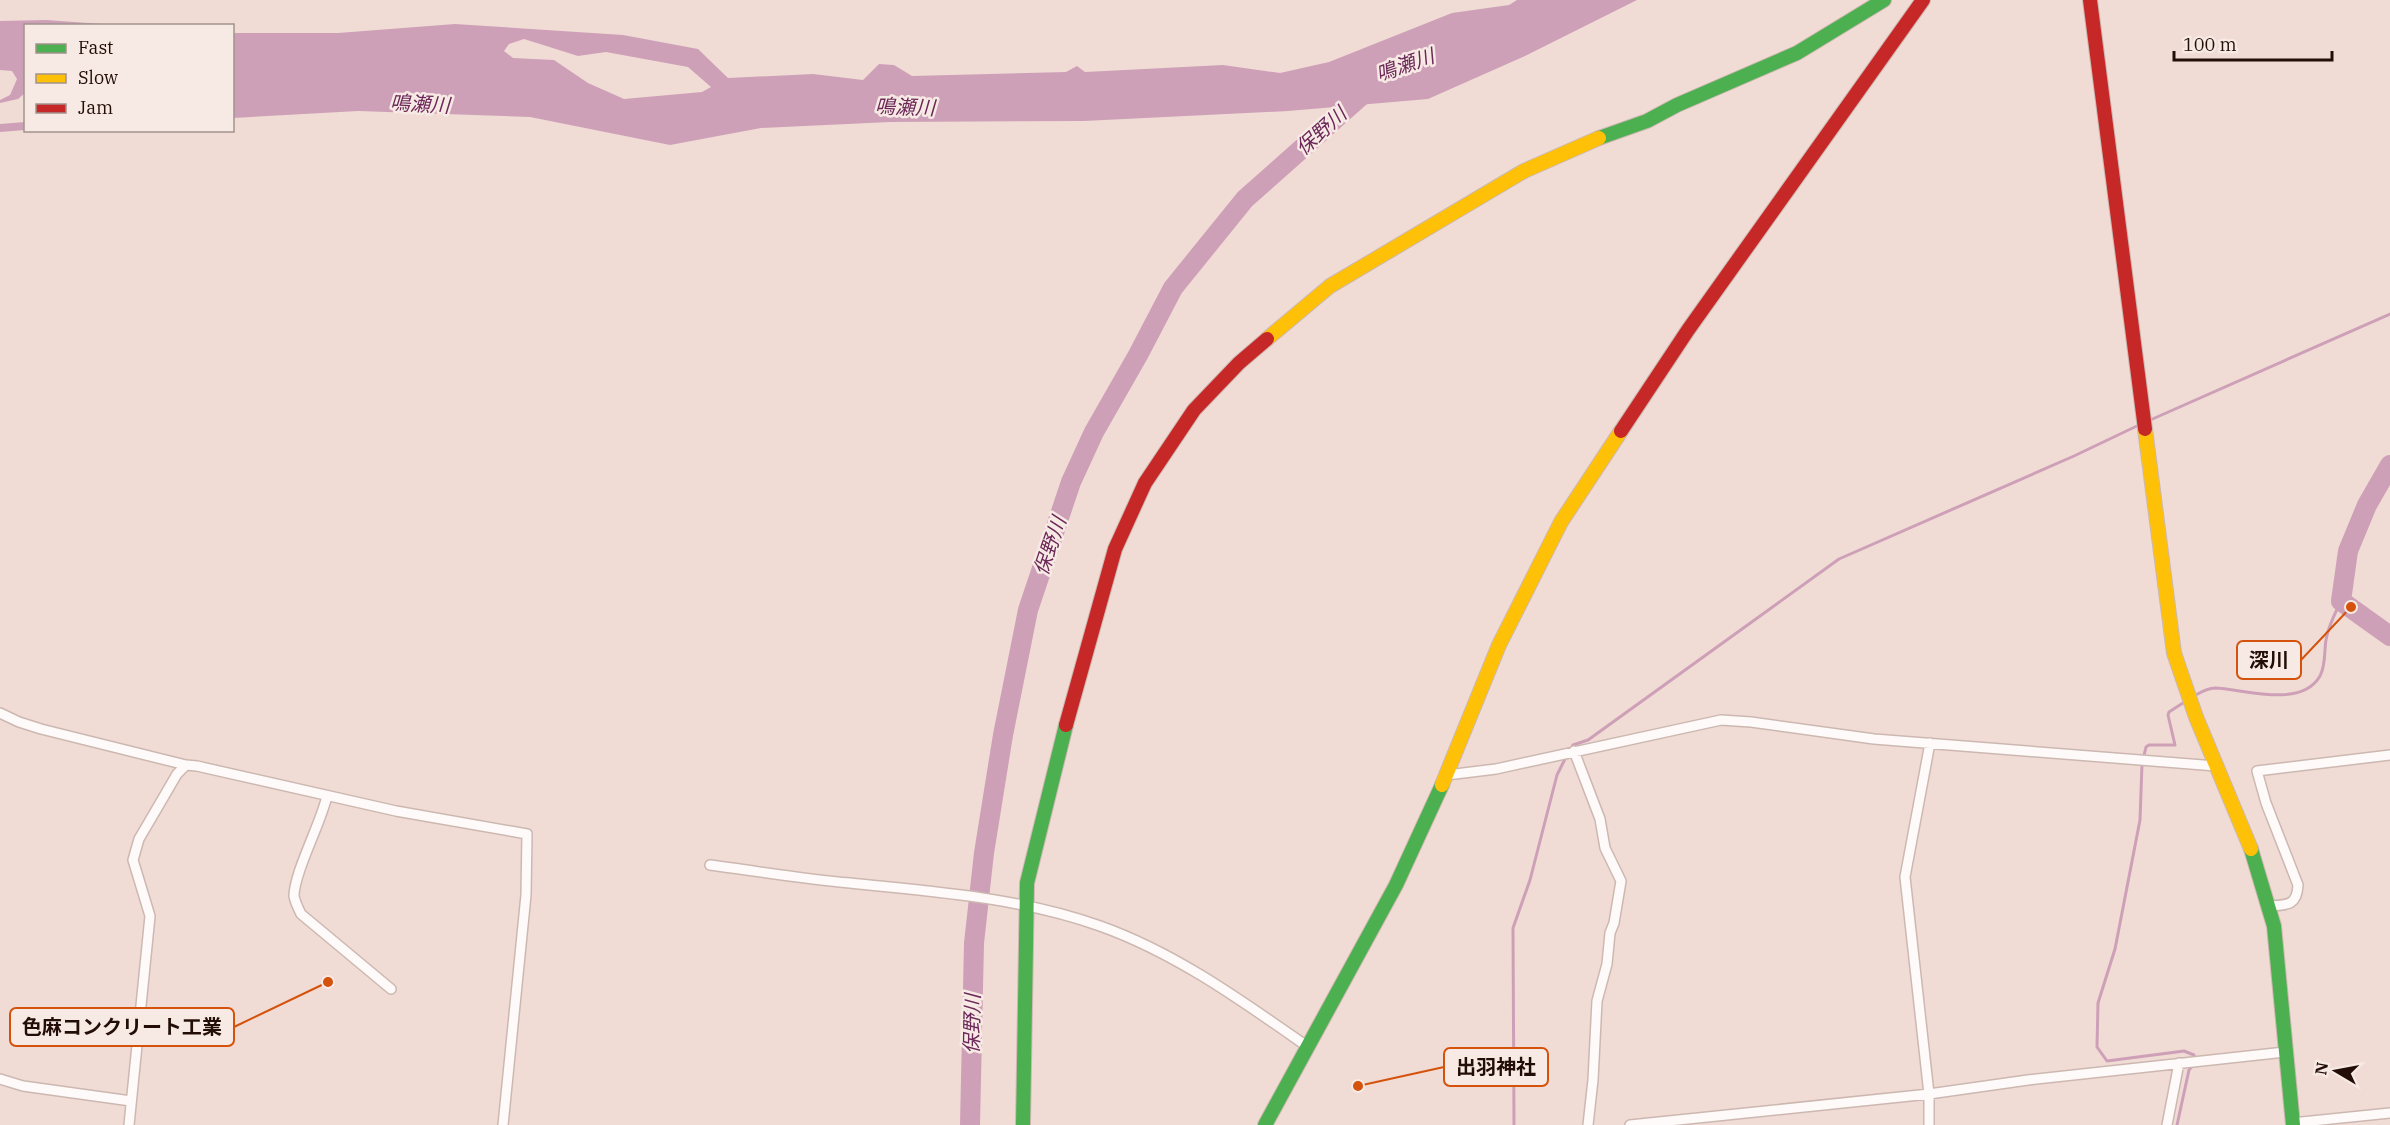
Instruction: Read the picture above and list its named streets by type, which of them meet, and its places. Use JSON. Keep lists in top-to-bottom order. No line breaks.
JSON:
{"water":["鳴瀬川","保野川"],"places":["深川","色麻コンクリート工業","出羽神社"],"legend":["Fast","Slow","Jam"],"scale_bar":"100 m","north":"left"}
